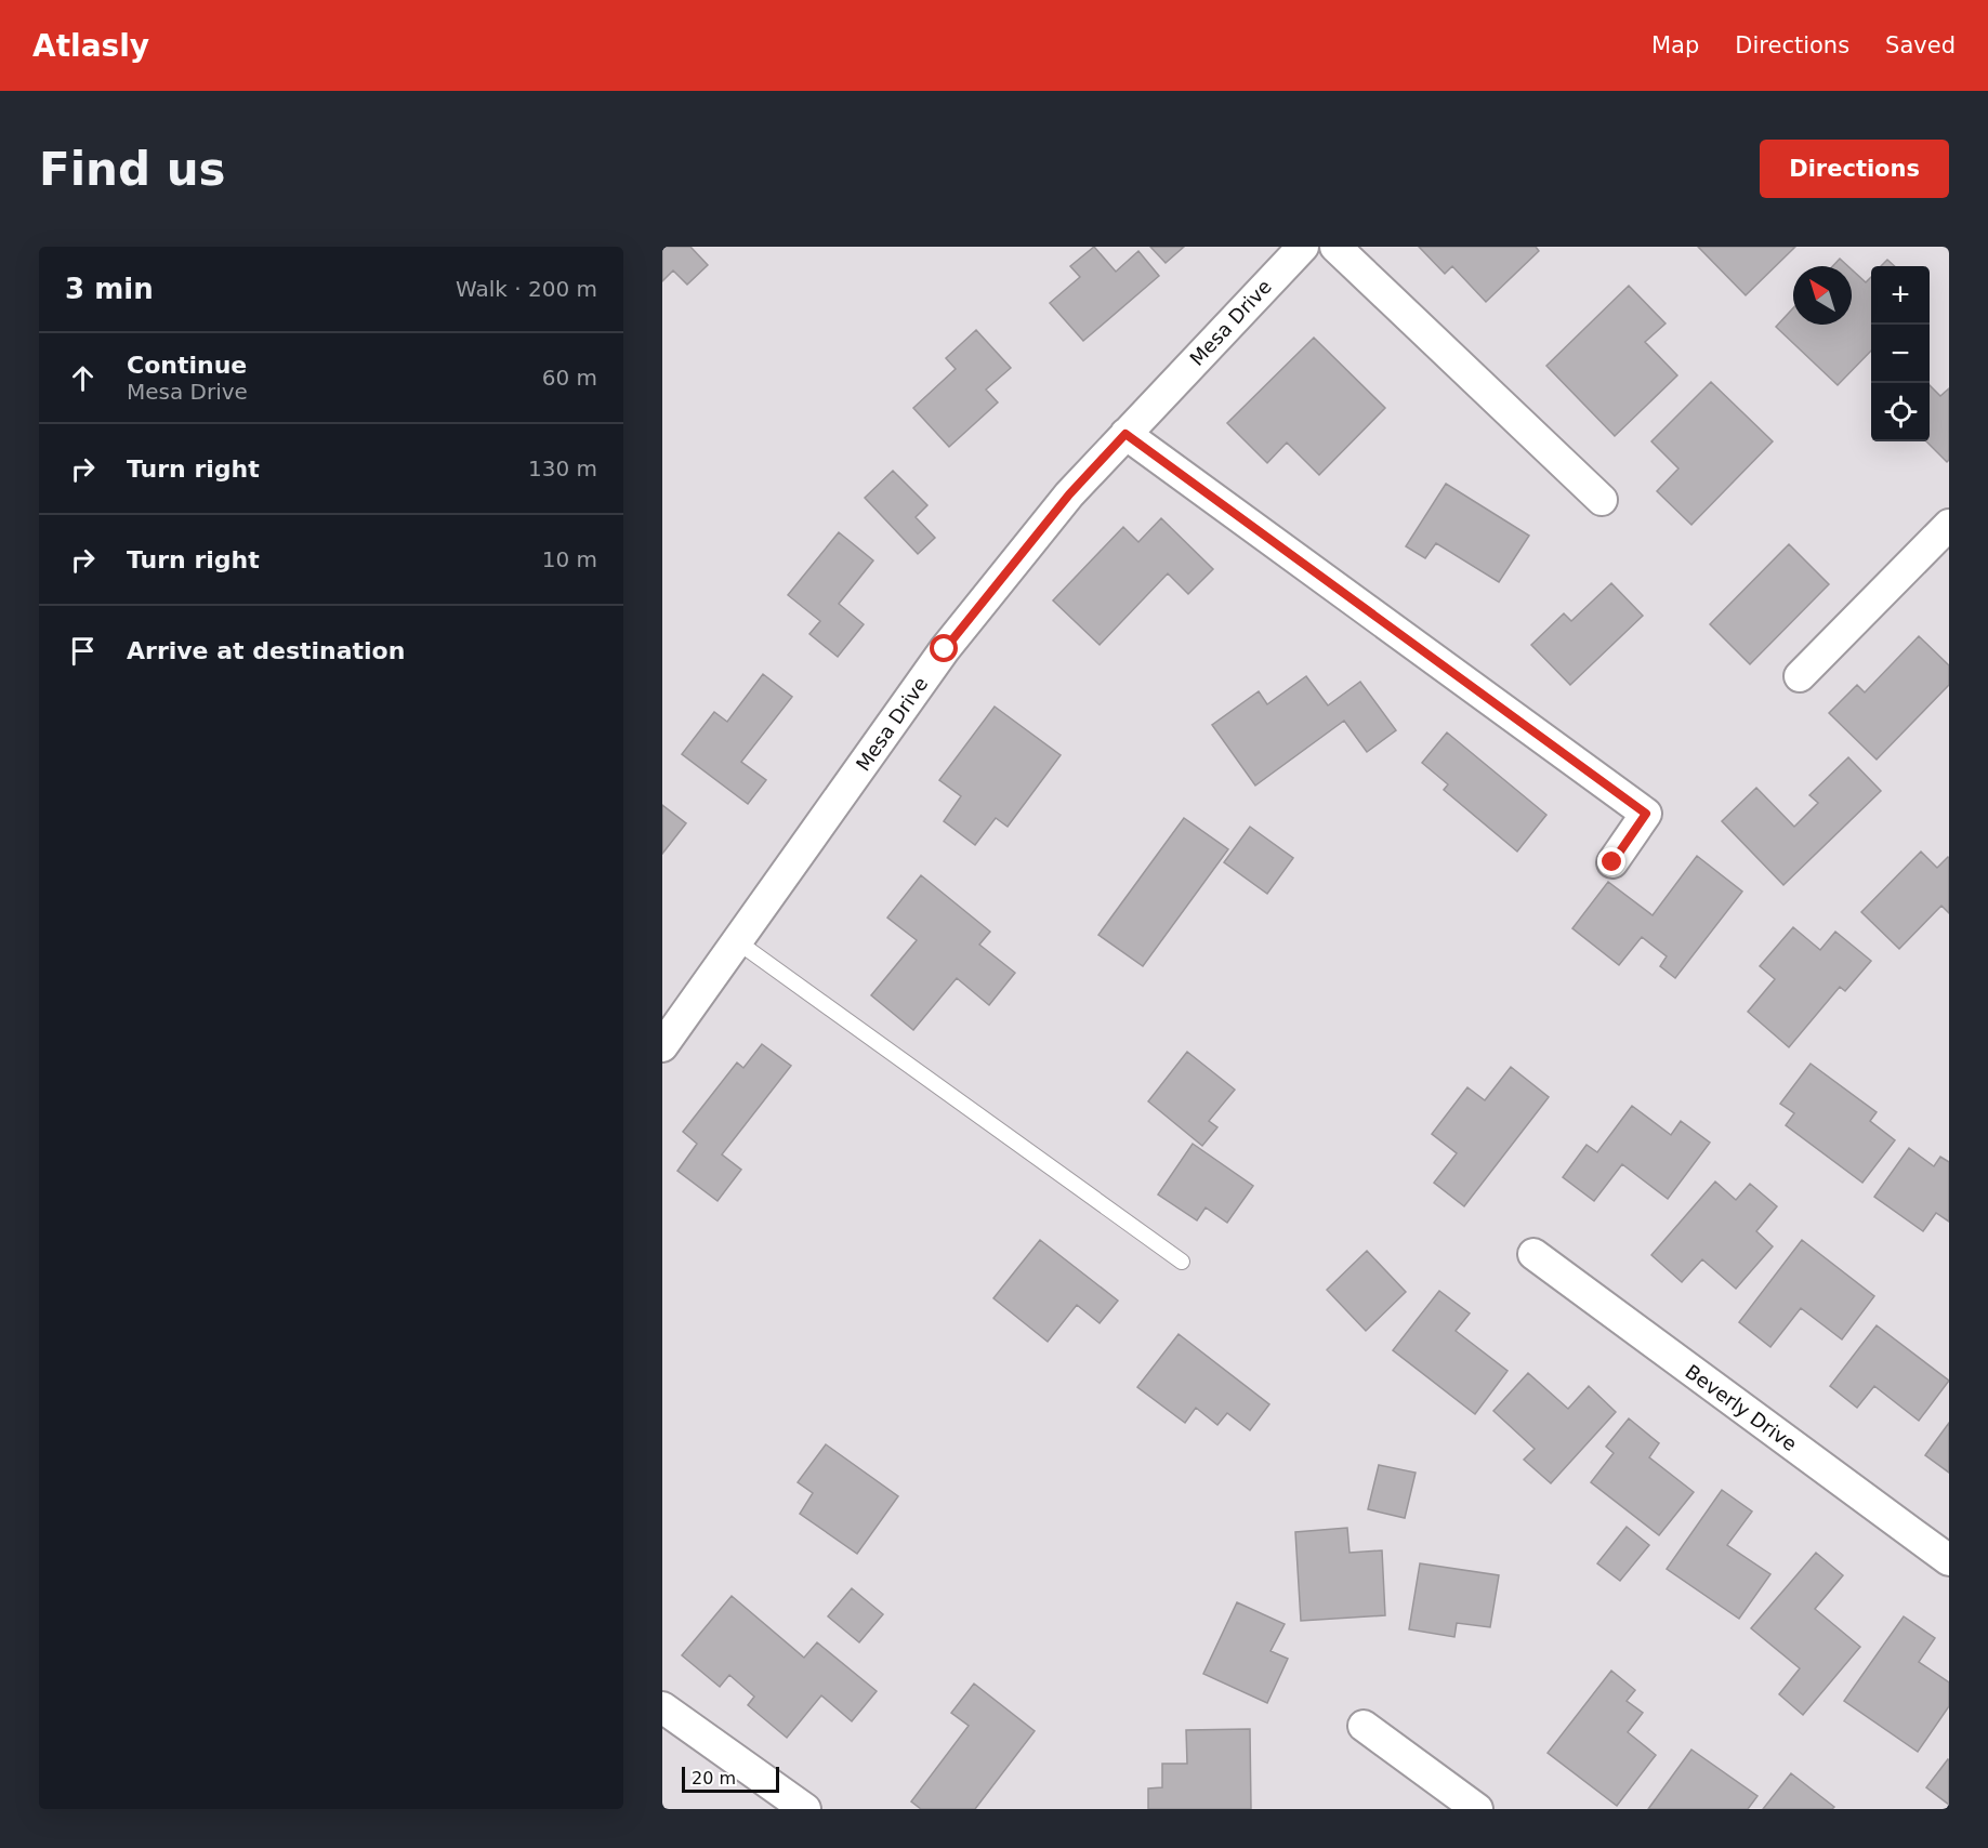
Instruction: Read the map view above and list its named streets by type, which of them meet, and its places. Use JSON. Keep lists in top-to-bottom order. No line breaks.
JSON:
{"streets":{"street":["Mesa Drive","Beverly Drive"]},"scale_bar":"20 m","north":"top left","page":{"header":"Atlasly","nav":["Map","Directions","Saved"],"buttons":"Directions","title":"Find us","heading":["3 min","Walk · 200 m"],"map_buttons":["+","−"],"list":[["Continue","Mesa Drive","60 m"],["Turn right","130 m"],["Turn right","10 m"],"Arrive at destination"],"scale":"20 m"}}
